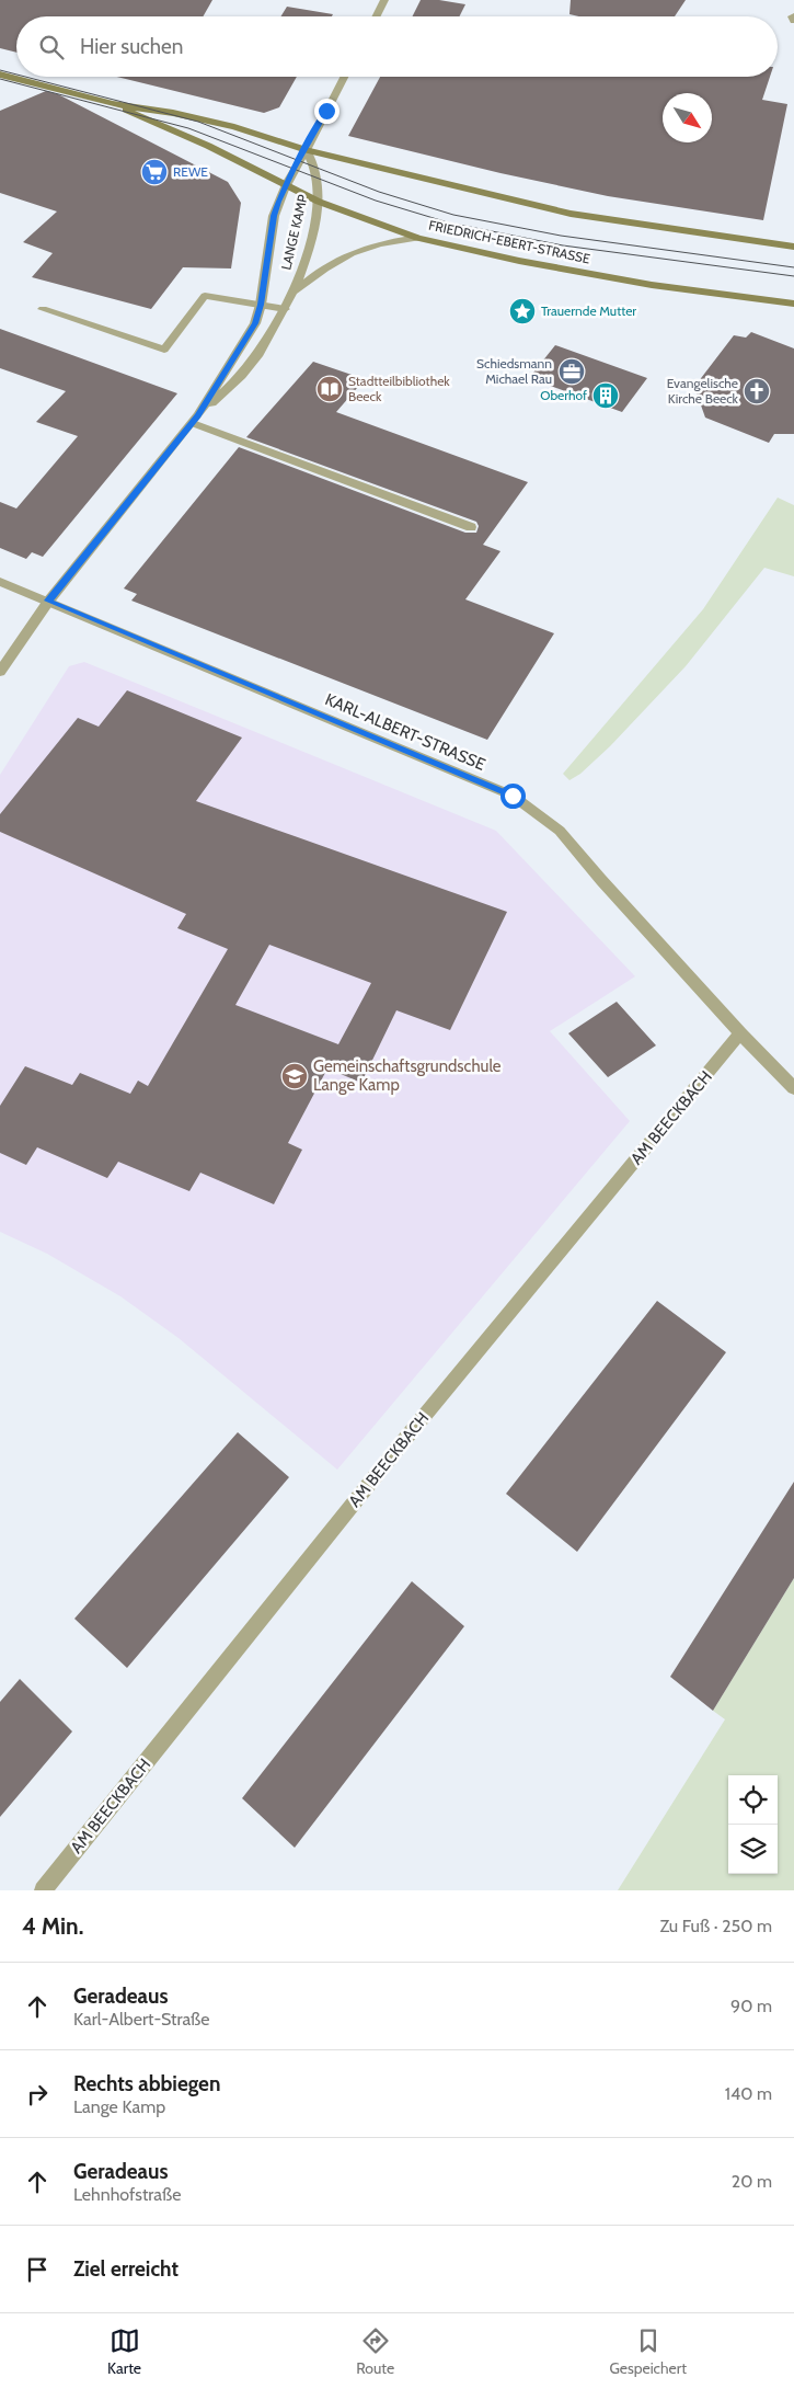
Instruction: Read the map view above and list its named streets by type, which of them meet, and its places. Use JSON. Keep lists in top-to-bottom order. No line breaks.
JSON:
{"streets":{"main road":["FRIEDRICH-EBERT-STRASSE"],"street":["LANGE KAMP","KARL-ALBERT-STRASSE","AM BEECKBACH"]},"crossings":[["LANGE KAMP","FRIEDRICH-EBERT-STRASSE"],["LANGE KAMP","KARL-ALBERT-STRASSE"],["KARL-ALBERT-STRASSE","AM BEECKBACH"]],"places":{"supermarket":["REWE"],"place":["Trauernde Mutter"],"office":["Schiedsmann Michael Rau"],"library":["Stadtteilbibliothek Beeck"],"church":["Evangelische Kirche Beeck"],"building":["Oberhof"],"school or university":["Gemeinschaftsgrundschule Lange Kamp"]},"north":"bottom right","page":{"search":"Hier suchen","heading":["4 Min.","Zu Fuß · 250 m"],"list":[["Geradeaus","Karl-Albert-Straße","90 m"],["Rechts abbiegen","Lange Kamp","140 m"],["Geradeaus","Lehnhofstraße","20 m"],"Ziel erreicht"],"nav":["Karte","Route","Gespeichert"]}}
